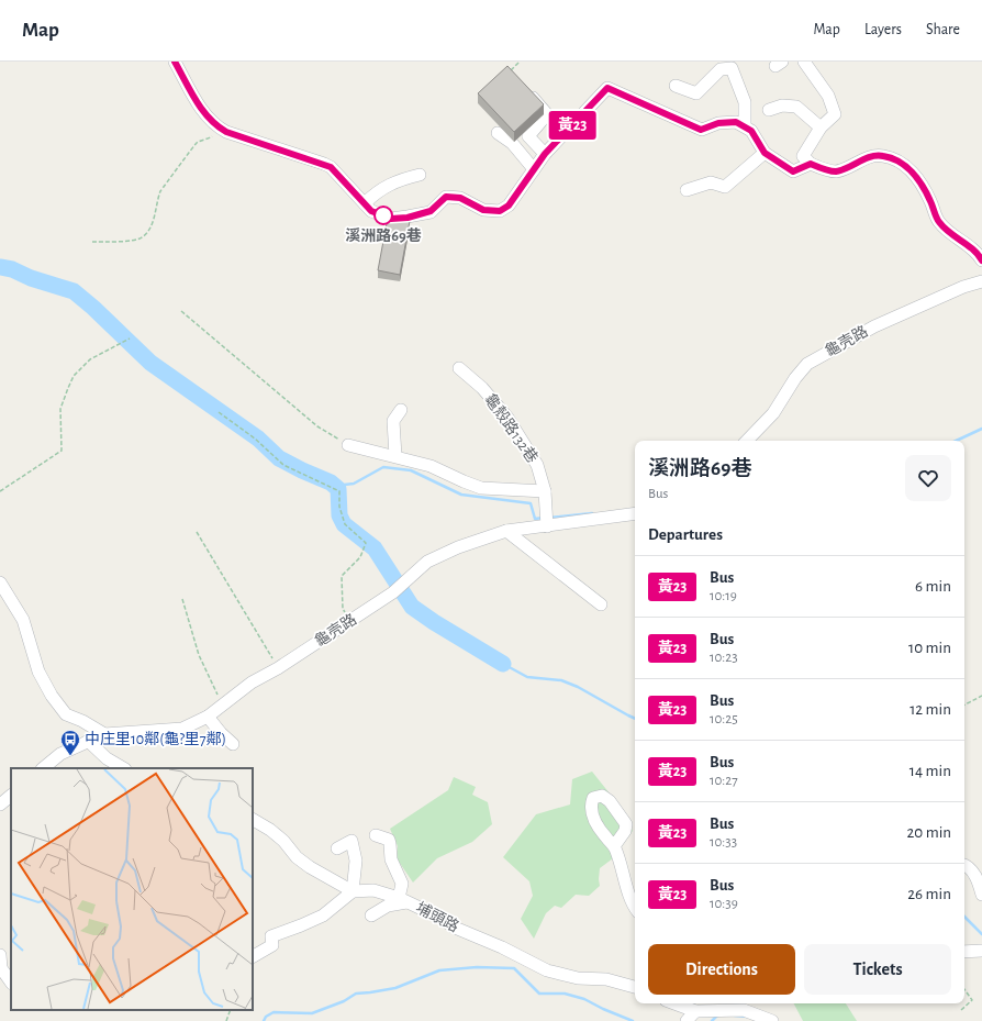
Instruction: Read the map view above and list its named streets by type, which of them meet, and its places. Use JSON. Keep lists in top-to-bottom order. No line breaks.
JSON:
{"streets":{"street":["龜壳路","龜殼路132巷","埔頭路"]},"crossings":[["龜壳路","龜殼路132巷"]],"places":{"other":["溪洲路69巷"],"bus stop":["中庄里10鄰(龜?里7鄰)"]},"lines":["bus line 黃23"],"page":{"header":"Map","nav":["Map","Layers","Share"],"on_map":"黃23","heading":[["溪洲路69巷","Bus"],"Departures"],"list":[{"mark":"黃23","name":"Bus","note":"10:19","value":"6 min"},{"mark":"黃23","name":"Bus","note":"10:23","value":"10 min"},{"mark":"黃23","name":"Bus","note":"10:25","value":"12 min"},{"mark":"黃23","name":"Bus","note":"10:27","value":"14 min"},{"mark":"黃23","name":"Bus","note":"10:33","value":"20 min"},{"mark":"黃23","name":"Bus","note":"10:39","value":"26 min"}],"buttons":["Directions","Tickets"]}}
